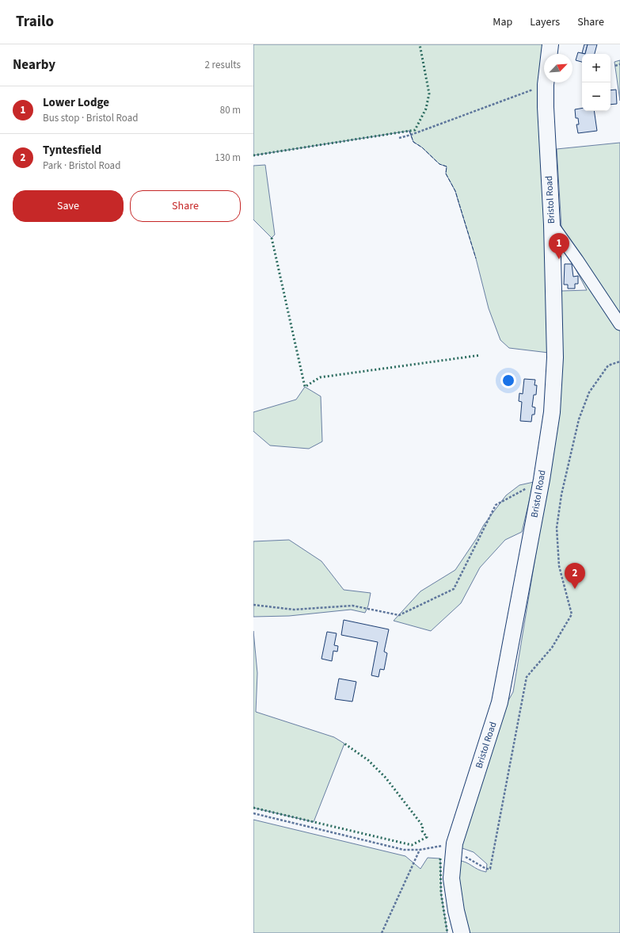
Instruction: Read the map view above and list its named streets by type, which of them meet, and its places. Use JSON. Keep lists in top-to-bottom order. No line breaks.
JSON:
{"streets":{"main road":["Bristol Road"]},"north":"top right","page":{"header":"Trailo","nav":["Map","Layers","Share"],"heading":["Nearby","2 results"],"map_buttons":["+","−"],"list":[{"mark":"1","name":"Lower Lodge","note":"Bus stop · Bristol Road","value":"80 m"},{"mark":"2","name":"Tyntesfield","note":"Park · Bristol Road","value":"130 m"}],"buttons":["Save","Share"],"pins":["1","2"]}}
